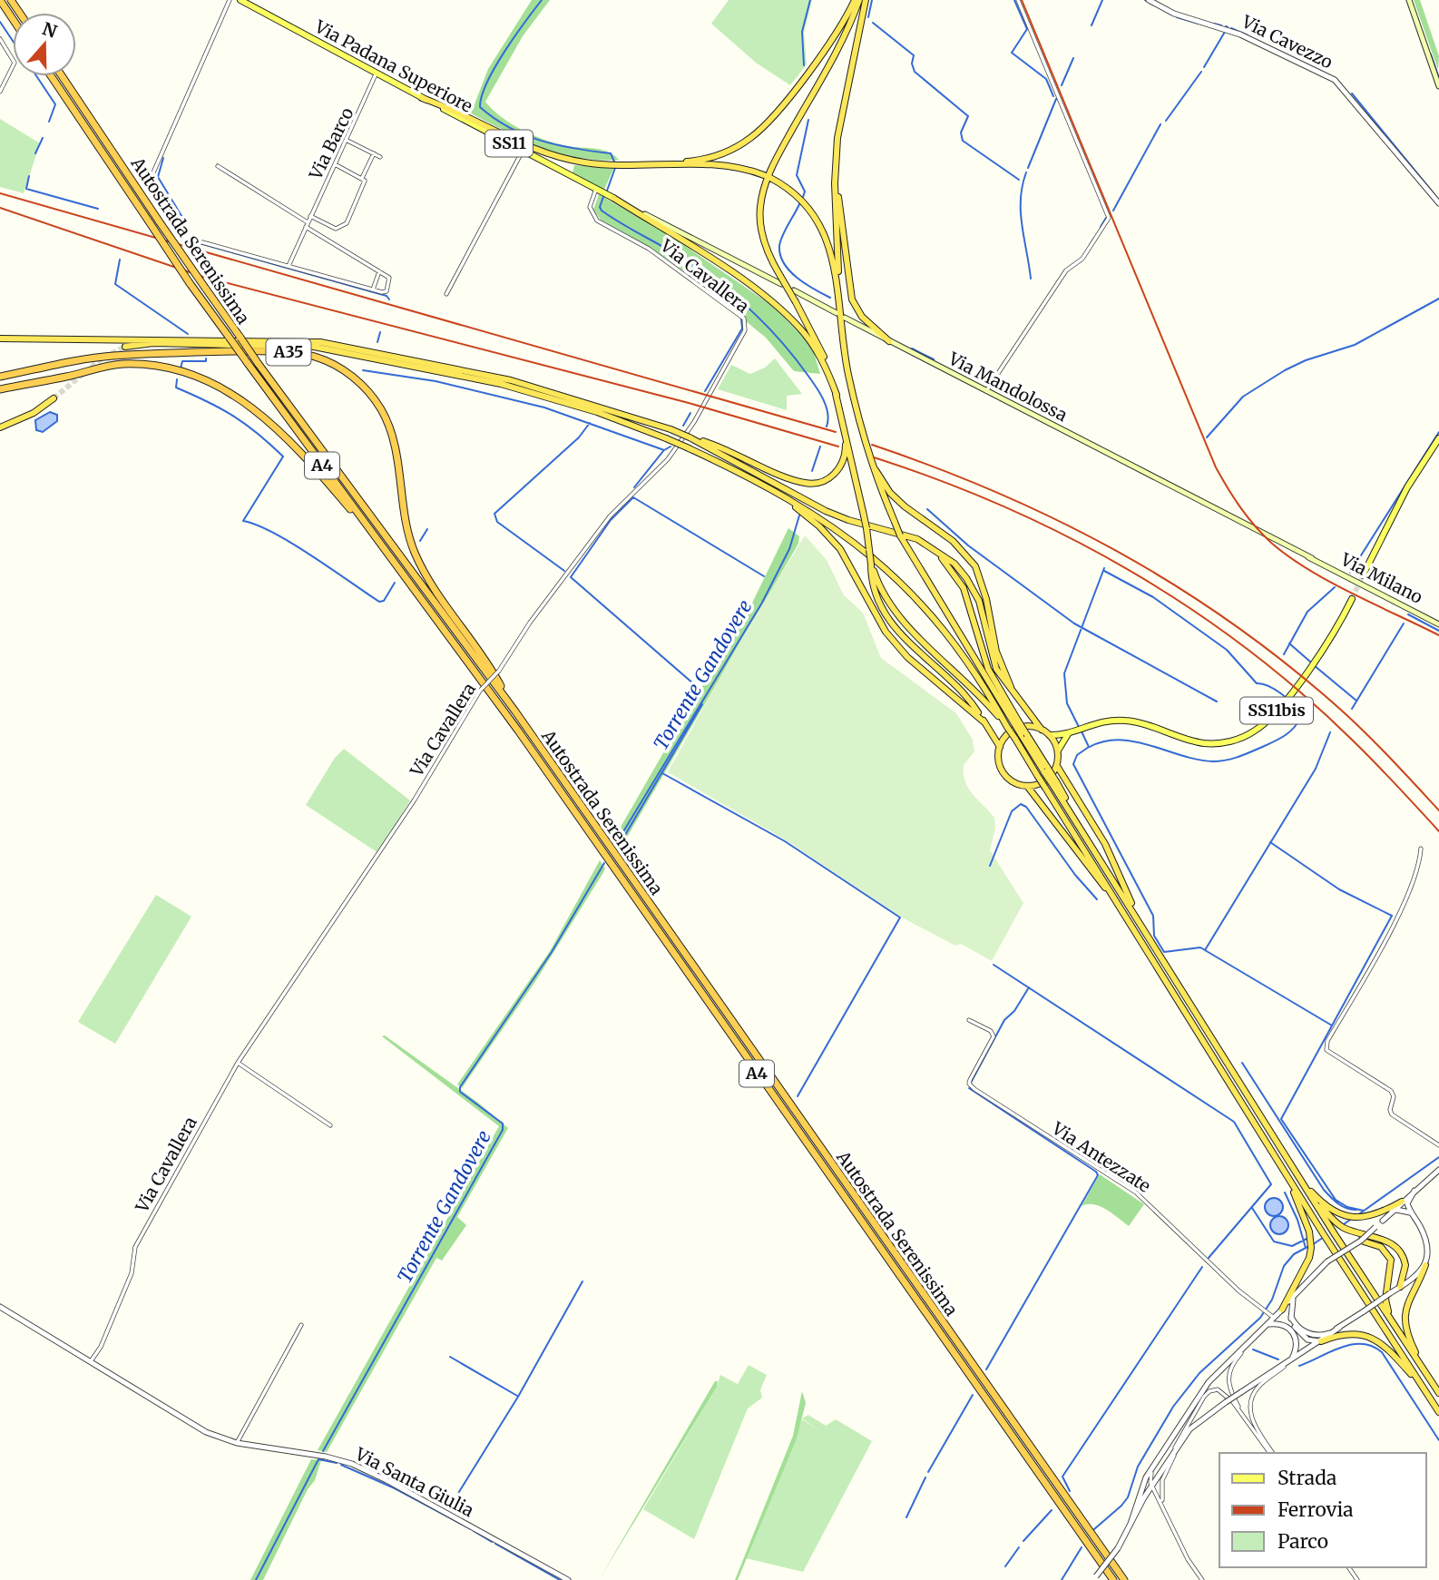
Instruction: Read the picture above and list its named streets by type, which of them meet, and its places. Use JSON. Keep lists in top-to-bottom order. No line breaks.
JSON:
{"streets":{"highway":["Autostrada Serenissima","A35","A4"],"main road":["Via Padana Superiore","SS11","Via Mandolossa","Via Milano","SS11bis"],"street":["Via Cavezzo","Via Barco","Via Cavallera","Via Antezzate","Via Santa Giulia"]},"crossings":[["Via Padana Superiore","Via Barco"],["Autostrada Serenissima","A35"],["Via Cavallera","Via Santa Giulia"],["Via Mandolossa","Via Milano"]],"water":["Torrente Gandovere"],"legend":["Strada","Ferrovia","Parco"],"north":"top"}
